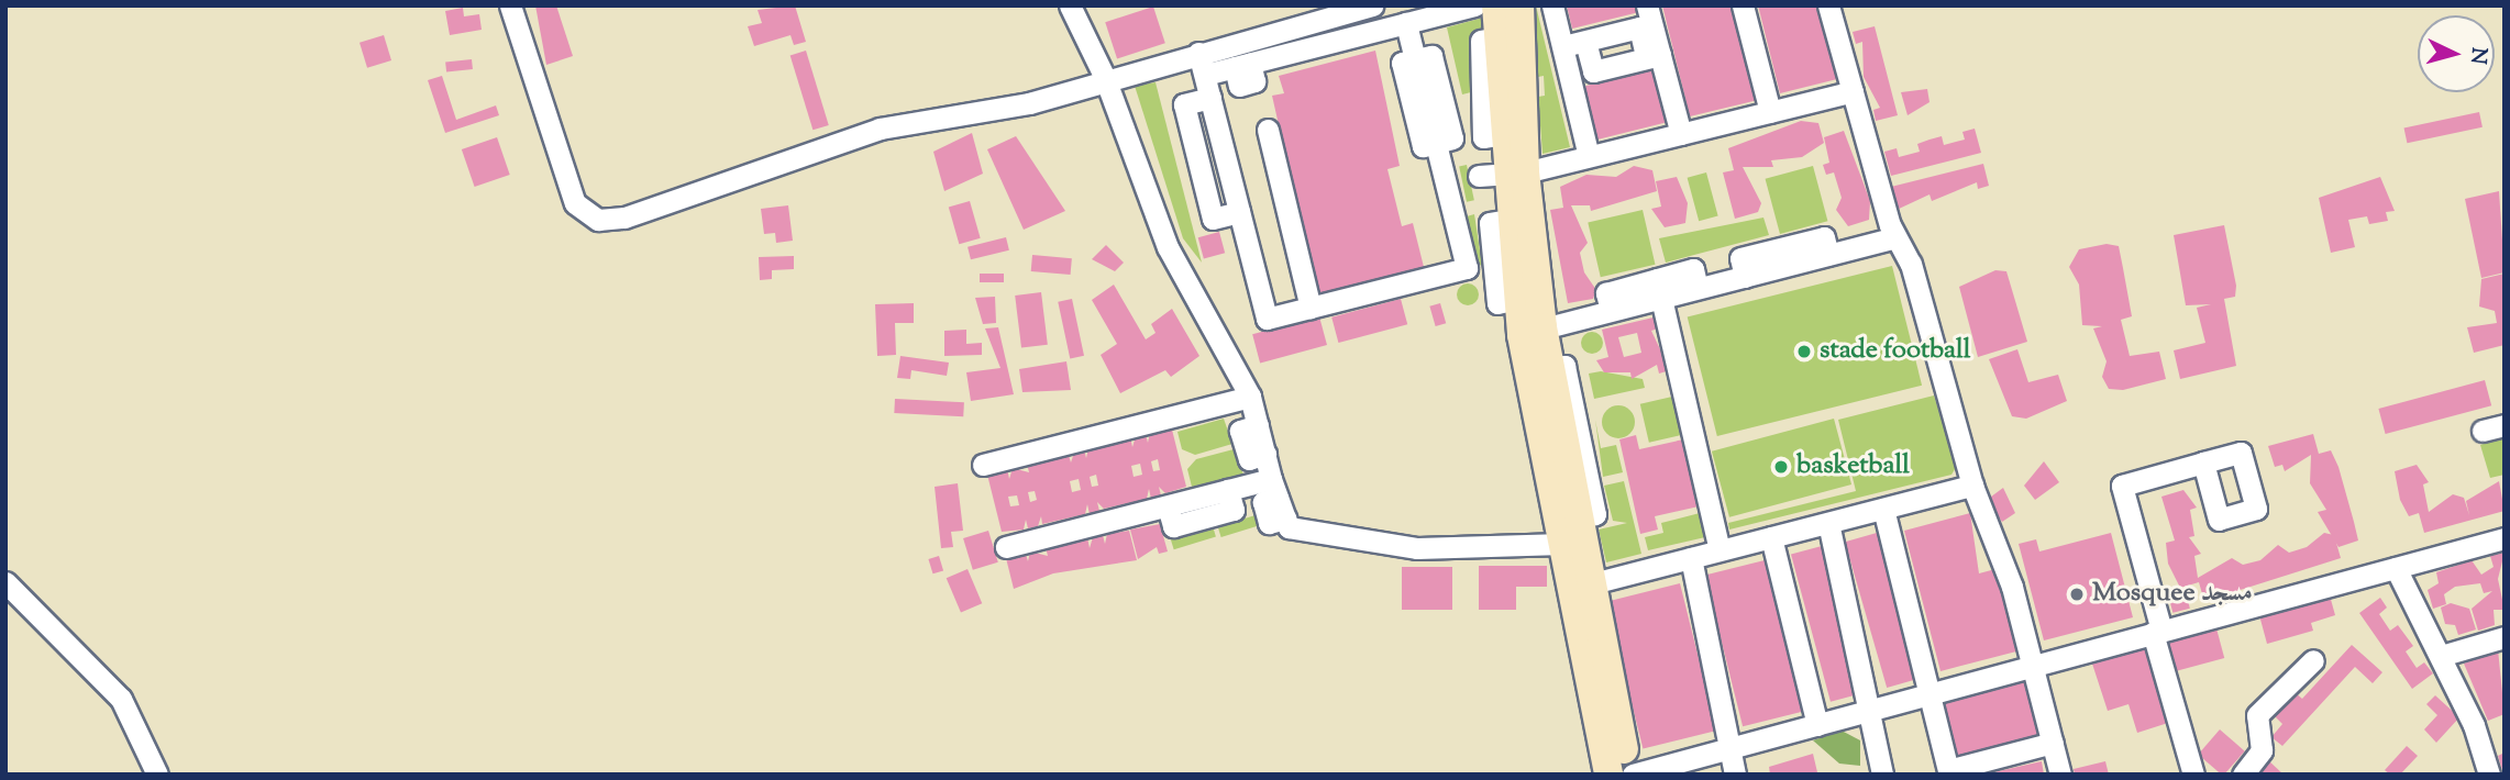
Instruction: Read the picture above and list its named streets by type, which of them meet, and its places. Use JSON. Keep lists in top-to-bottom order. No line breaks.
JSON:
{"places":["stade football","basketball","Mosquee مسجد"],"north":"right"}
